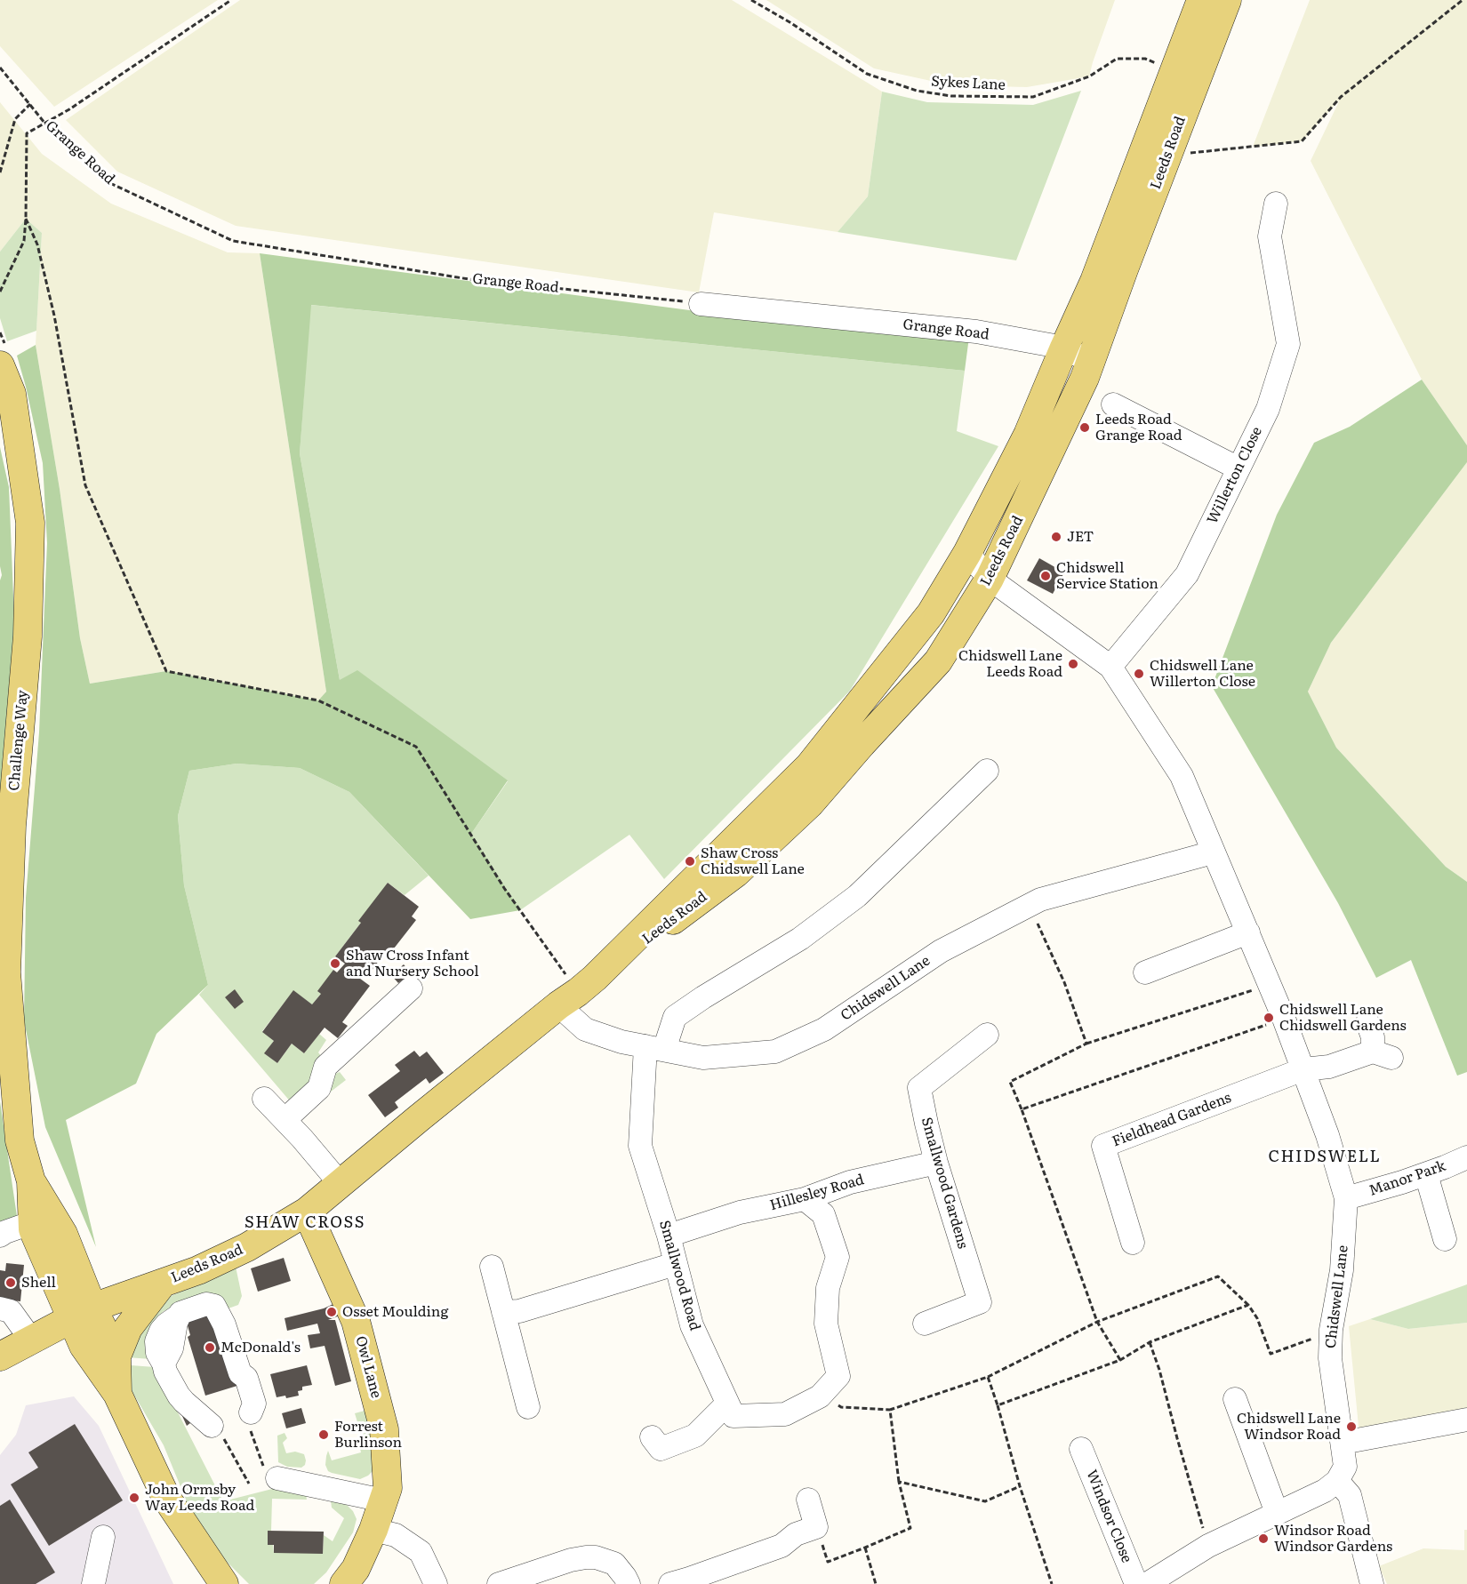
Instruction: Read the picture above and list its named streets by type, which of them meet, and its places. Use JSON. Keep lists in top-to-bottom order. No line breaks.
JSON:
{"streets":{"main road":["Leeds Road","Challenge Way","Owl Lane"],"street":["Grange Road","Willerton Close","Chidswell Lane","Fieldhead Gardens","Manor Park","Smallwood Gardens","Hillesley Road","Smallwood Road","Windsor Close"],"path":["Sykes Lane"]},"crossings":[["Sykes Lane","Leeds Road"],["Grange Road","Leeds Road"],["Leeds Road","Challenge Way"],["Leeds Road","Chidswell Lane"],["Leeds Road","Owl Lane"],["Willerton Close","Chidswell Lane"],["Chidswell Lane","Fieldhead Gardens"],["Chidswell Lane","Manor Park"],["Chidswell Lane","Smallwood Road"],["Smallwood Gardens","Hillesley Road"],["Hillesley Road","Smallwood Road"]],"districts":["CHIDSWELL","SHAW CROSS"],"places":["Leeds Road Grange Road","JET","Chidswell Service Station","Chidswell Lane Leeds Road","Chidswell Lane Willerton Close","Shaw Cross Chidswell Lane","Shaw Cross Infant and Nursery School","Chidswell Lane Chidswell Gardens","Shell","Osset Moulding","McDonald's","Chidswell Lane Windsor Road","Forrest Burlinson","John Ormsby Way Leeds Road","Windsor Road Windsor Gardens"]}
